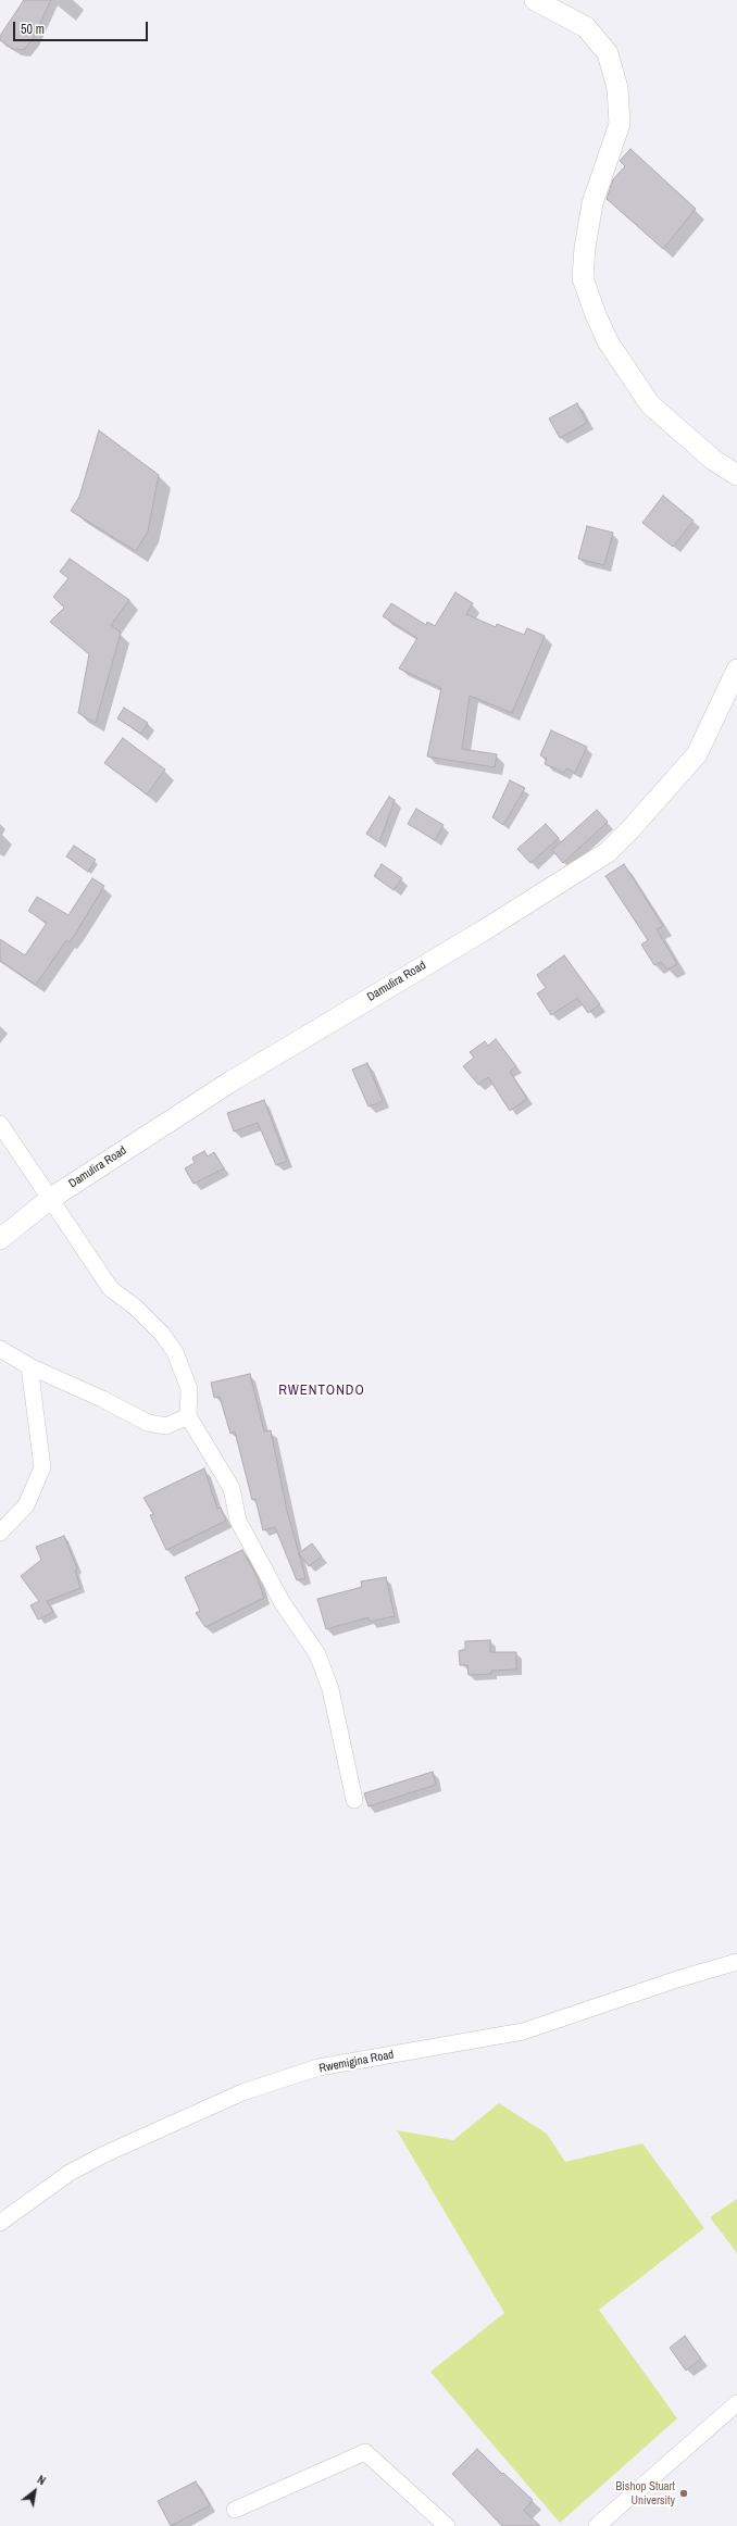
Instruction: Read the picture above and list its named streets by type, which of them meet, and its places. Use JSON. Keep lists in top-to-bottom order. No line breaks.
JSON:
{"streets":{"street":["Damulira Road","Rwemigina Road"]},"districts":["RWENTONDO"],"places":["Bishop Stuart University"],"scale_bar":"50 m","north":"top right"}
